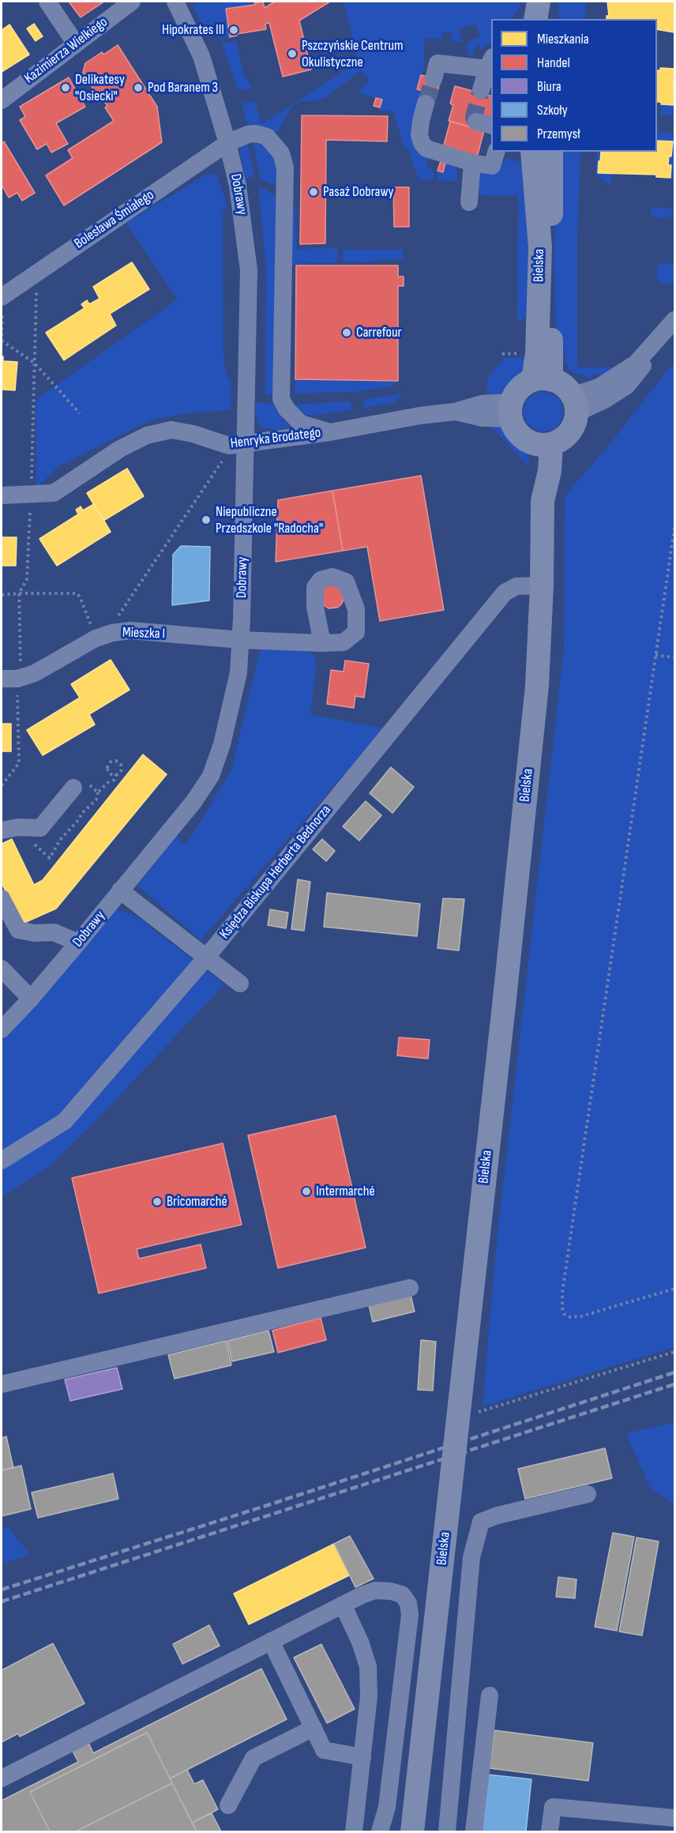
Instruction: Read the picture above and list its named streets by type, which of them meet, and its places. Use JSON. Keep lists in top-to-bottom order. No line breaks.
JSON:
{"streets":{"main road":["Bielska"],"street":["Kazimierza Wielkiego","Dobrawy","Bolesława Śmiałego","Henryka Brodatego","Mieszka I","Księdza Biskupa Herberta Bednorza"]},"crossings":[["Dobrawy","Bolesława Śmiałego"],["Dobrawy","Henryka Brodatego"],["Dobrawy","Mieszka I"],["Bolesława Śmiałego","Henryka Brodatego"],["Bielska","Henryka Brodatego"],["Bielska","Księdza Biskupa Herberta Bednorza"]],"places":["Hipokrates III","Pszczyńskie Centrum Okulistyczne","Delikatesy \"Osiecki\"","Pod Baranem 3","Pasaż Dobrawy","Carrefour","Niepubliczne Przedszkole \"Radocha\"","Intermarché","Bricomarché"],"legend":["Mieszkania","Handel","Biura","Szkoły","Przemysł"]}
